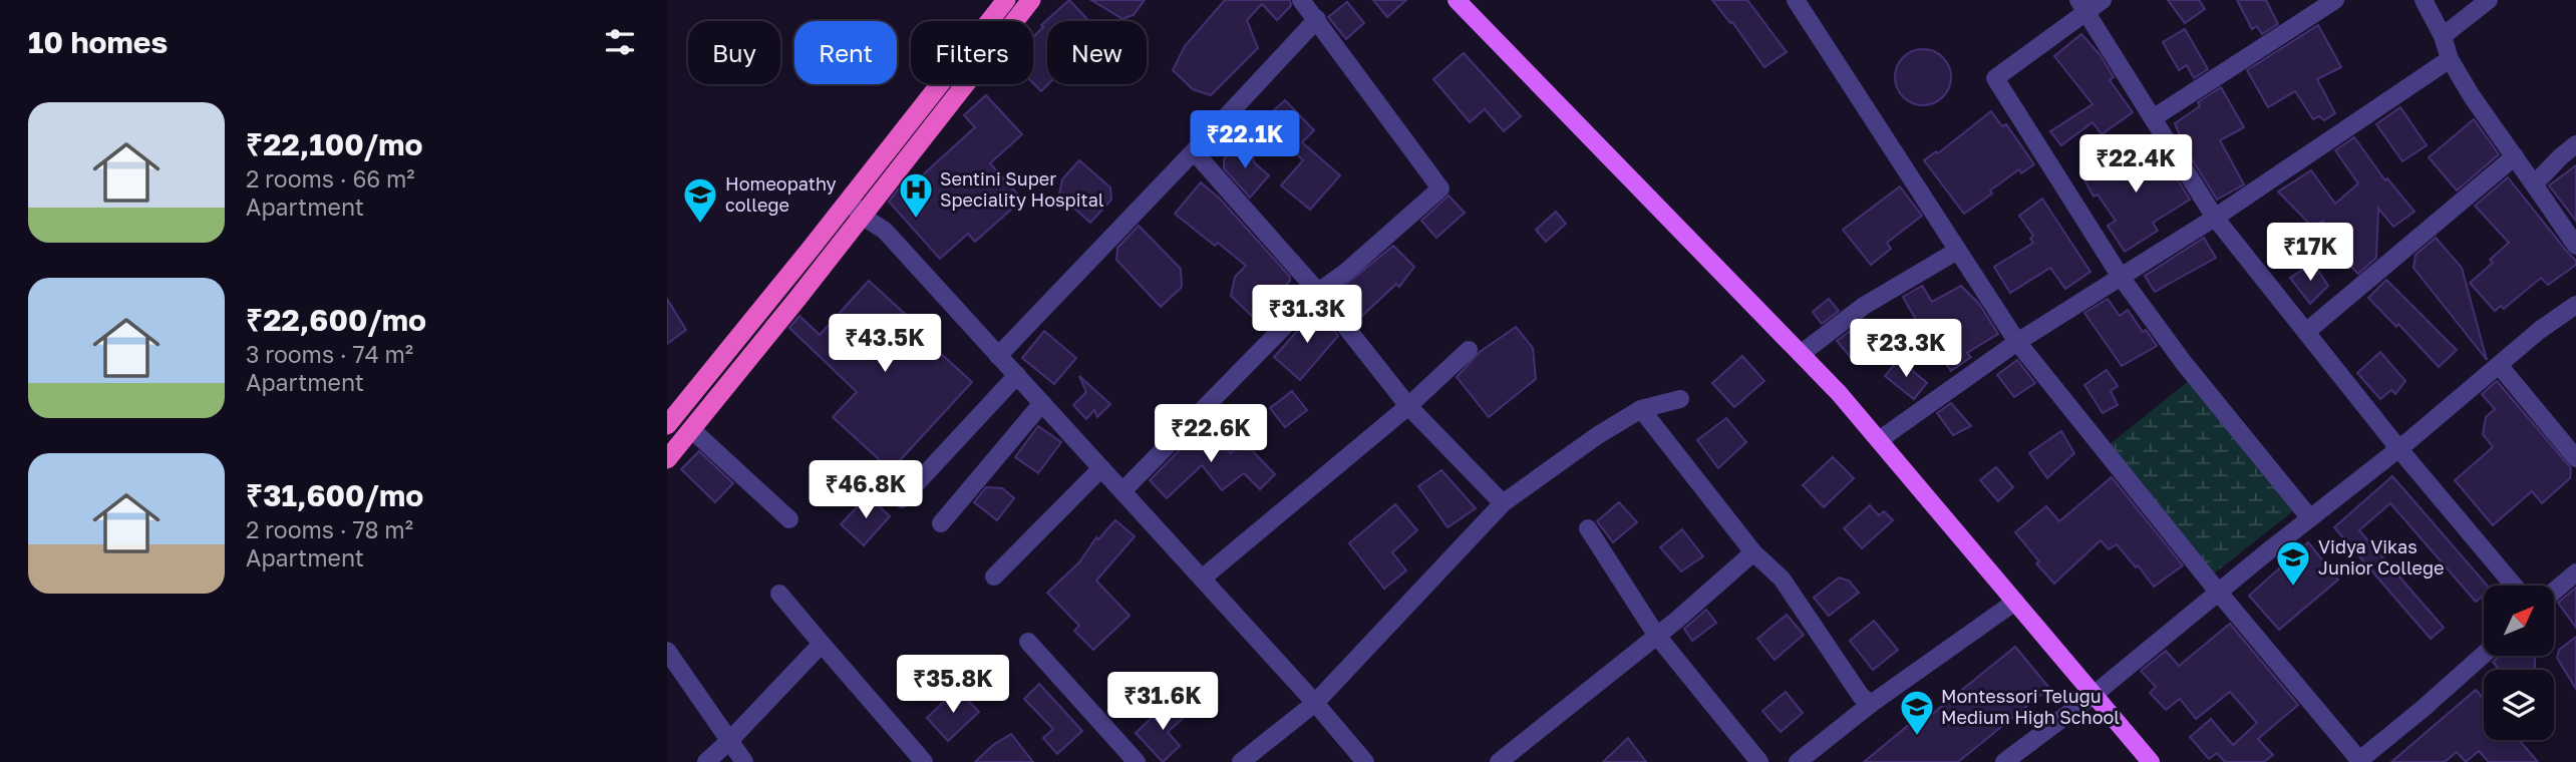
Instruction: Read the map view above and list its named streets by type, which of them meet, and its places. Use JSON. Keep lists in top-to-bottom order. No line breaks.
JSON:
{"places":{"hospital":["Sentini Super Speciality Hospital"],"school or university":["Homeopathy college","Vidya Vikas Junior College","Montessori Telugu Medium High School"]},"north":"top right","page":{"heading":"10 homes","chip":["Buy","Rent","Filters","New"],"list":[{"name":"₹22,100/mo","note":"2 rooms · 66 m² · Apartment"},{"name":"₹22,600/mo","note":"3 rooms · 74 m² · Apartment"},{"name":"₹31,600/mo","note":"2 rooms · 78 m² · Apartment"}],"price":["₹22.1K","₹22.4K","₹17K","₹31.3K","₹43.5K","₹23.3K","₹22.6K","₹46.8K","₹35.8K","₹31.6K"]}}
